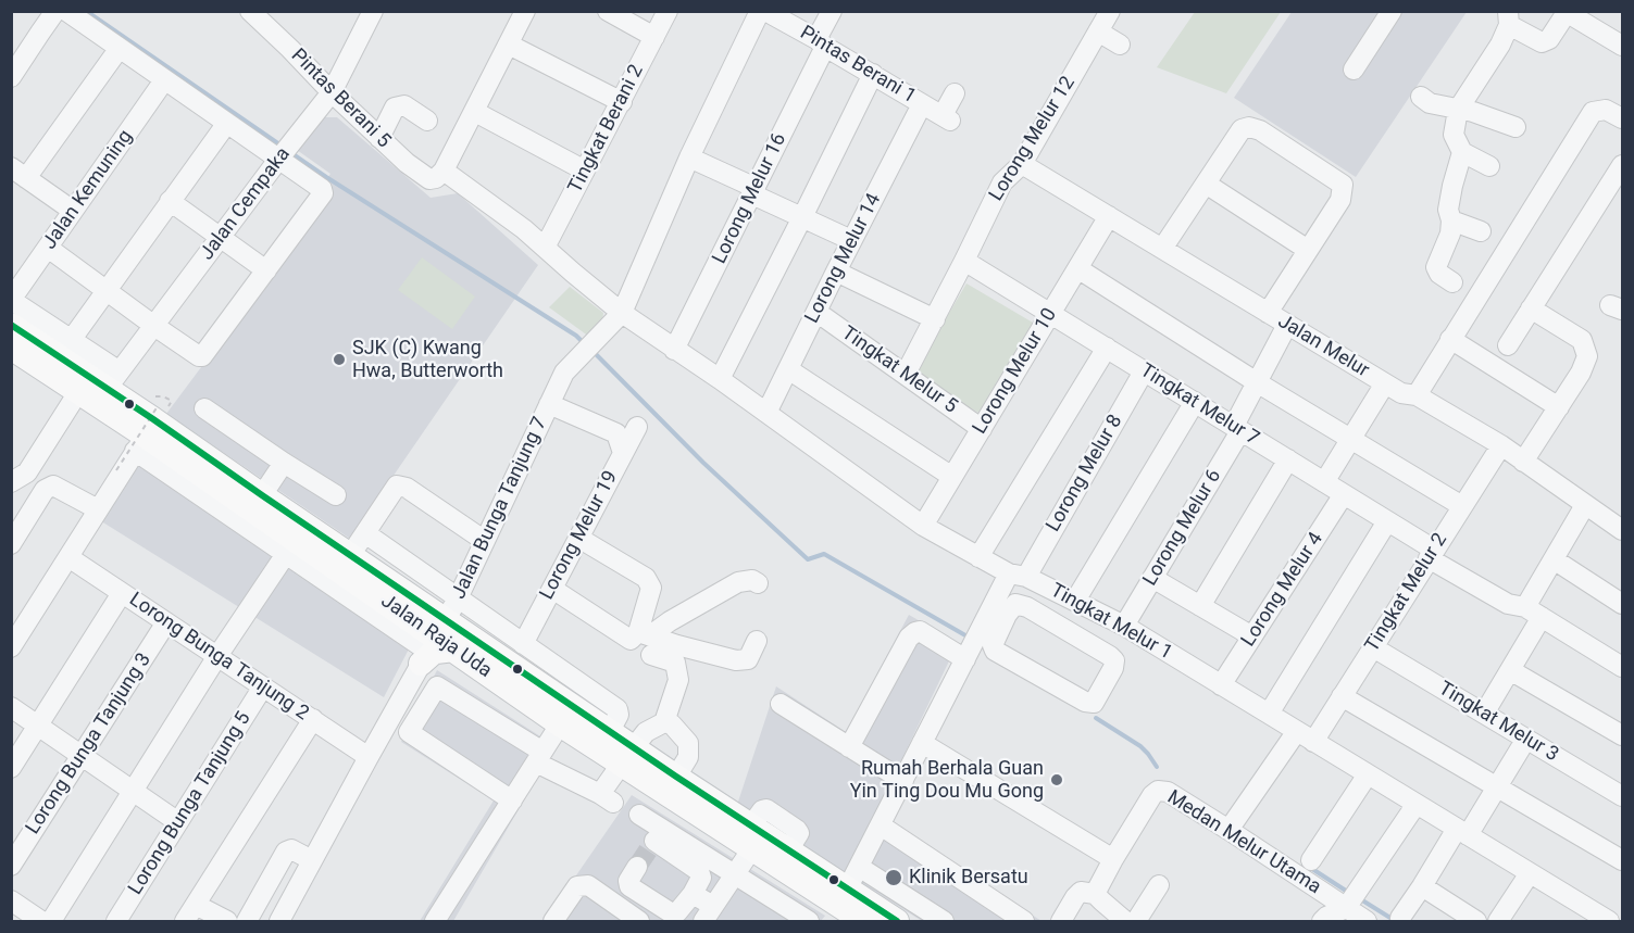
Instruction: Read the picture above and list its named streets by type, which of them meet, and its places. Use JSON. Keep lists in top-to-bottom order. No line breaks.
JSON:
{"streets":{"main road":["Jalan Raja Uda"],"street":["Pintas Berani 1","Pintas Berani 5","Tingkat Berani 2","Lorong Melur 12","Jalan Kemuning","Lorong Melur 16","Jalan Cempaka","Lorong Melur 14","Jalan Melur","Tingkat Melur 5","Lorong Melur 10","Tingkat Melur 7","Lorong Melur 8","Jalan Bunga Tanjung 7","Lorong Melur 6","Lorong Melur 19","Lorong Melur 4","Tingkat Melur 2","Tingkat Melur 1","Lorong Bunga Tanjung 2","Tingkat Melur 3","Lorong Bunga Tanjung 3","Lorong Bunga Tanjung 5","Medan Melur Utama"]},"crossings":[["Pintas Berani 1","Lorong Melur 16"],["Pintas Berani 1","Lorong Melur 14"],["Pintas Berani 5","Tingkat Berani 2"],["Pintas Berani 5","Jalan Cempaka"],["Pintas Berani 5","Jalan Bunga Tanjung 7"],["Pintas Berani 5","Tingkat Melur 1"],["Lorong Melur 12","Jalan Melur"],["Lorong Melur 12","Tingkat Melur 5"],["Lorong Melur 12","Tingkat Melur 7"],["Lorong Melur 16","Tingkat Melur 1"],["Jalan Cempaka","Jalan Raja Uda"],["Lorong Melur 14","Tingkat Melur 5"],["Lorong Melur 14","Tingkat Melur 1"],["Jalan Melur","Lorong Melur 10"],["Jalan Melur","Lorong Melur 6"],["Jalan Melur","Tingkat Melur 2"],["Tingkat Melur 5","Lorong Melur 10"],["Lorong Melur 10","Tingkat Melur 7"],["Lorong Melur 10","Tingkat Melur 1"],["Tingkat Melur 7","Lorong Melur 8"],["Tingkat Melur 7","Lorong Melur 6"],["Tingkat Melur 7","Lorong Melur 4"],["Tingkat Melur 7","Tingkat Melur 2"],["Lorong Melur 8","Tingkat Melur 1"],["Jalan Bunga Tanjung 7","Tingkat Melur 1"],["Jalan Bunga Tanjung 7","Jalan Raja Uda"],["Jalan Bunga Tanjung 7","Lorong Bunga Tanjung 2"],["Lorong Melur 6","Tingkat Melur 1"],["Lorong Melur 19","Jalan Raja Uda"],["Lorong Melur 4","Tingkat Melur 1"],["Tingkat Melur 2","Tingkat Melur 1"],["Tingkat Melur 2","Tingkat Melur 3"],["Tingkat Melur 2","Medan Melur Utama"],["Lorong Bunga Tanjung 2","Lorong Bunga Tanjung 3"],["Lorong Bunga Tanjung 2","Lorong Bunga Tanjung 5"]],"places":["SJK (C) Kwang Hwa, Butterworth","Rumah Berhala Guan Yin Ting Dou Mu Gong","Klinik Bersatu"]}
